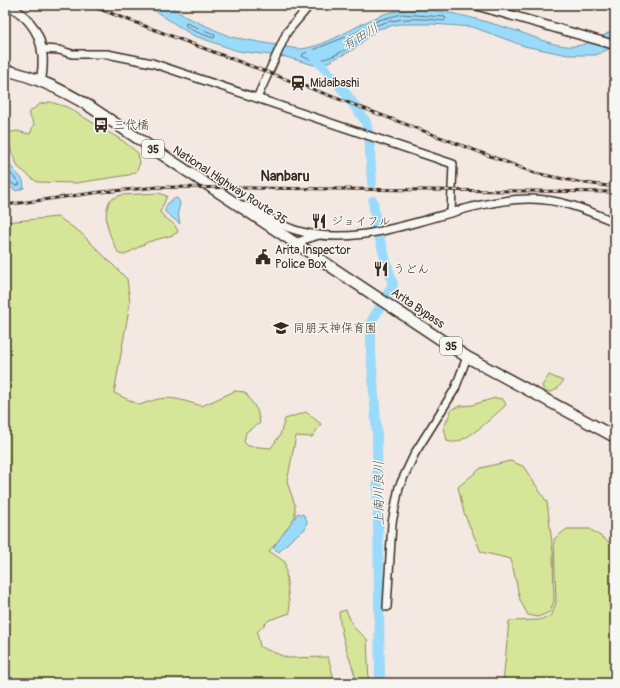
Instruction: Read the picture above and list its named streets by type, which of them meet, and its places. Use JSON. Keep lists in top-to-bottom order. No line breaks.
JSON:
{"streets":{"highway":["35","National Highway Route 35","Arita Bypass"]},"crossings":[["National Highway Route 35","Arita Bypass"]],"districts":["Nanbaru"],"water":["有田川","上南川良川"],"places":{"station":["Midaibashi"],"bus stop":["三代橋"],"restaurant":["ジョイフル","うどん"],"public building":["Arita Inspector Police Box"],"school or university":["同朋天神保育園"]}}
